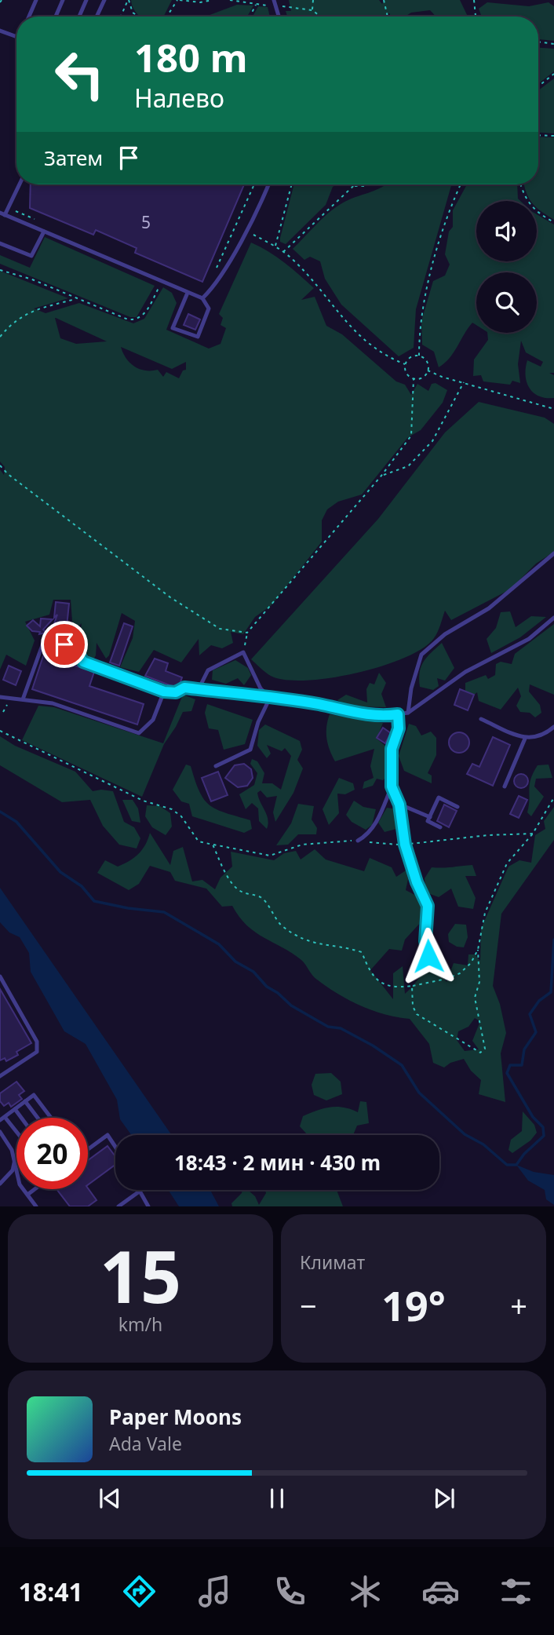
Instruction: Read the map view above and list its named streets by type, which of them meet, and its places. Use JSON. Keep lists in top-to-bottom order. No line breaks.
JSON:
{"house_numbers":["5"],"page":{"turn":["180 m","Налево"],"then":"Затем","limit":"20","trip":"18:43 · 2 мин · 430 m","tile":[["15","km/h"],"Климат"],"heat":["−","19°","+"],"song":["Paper Moons","Ada Vale"],"tabs":"18:41"}}
